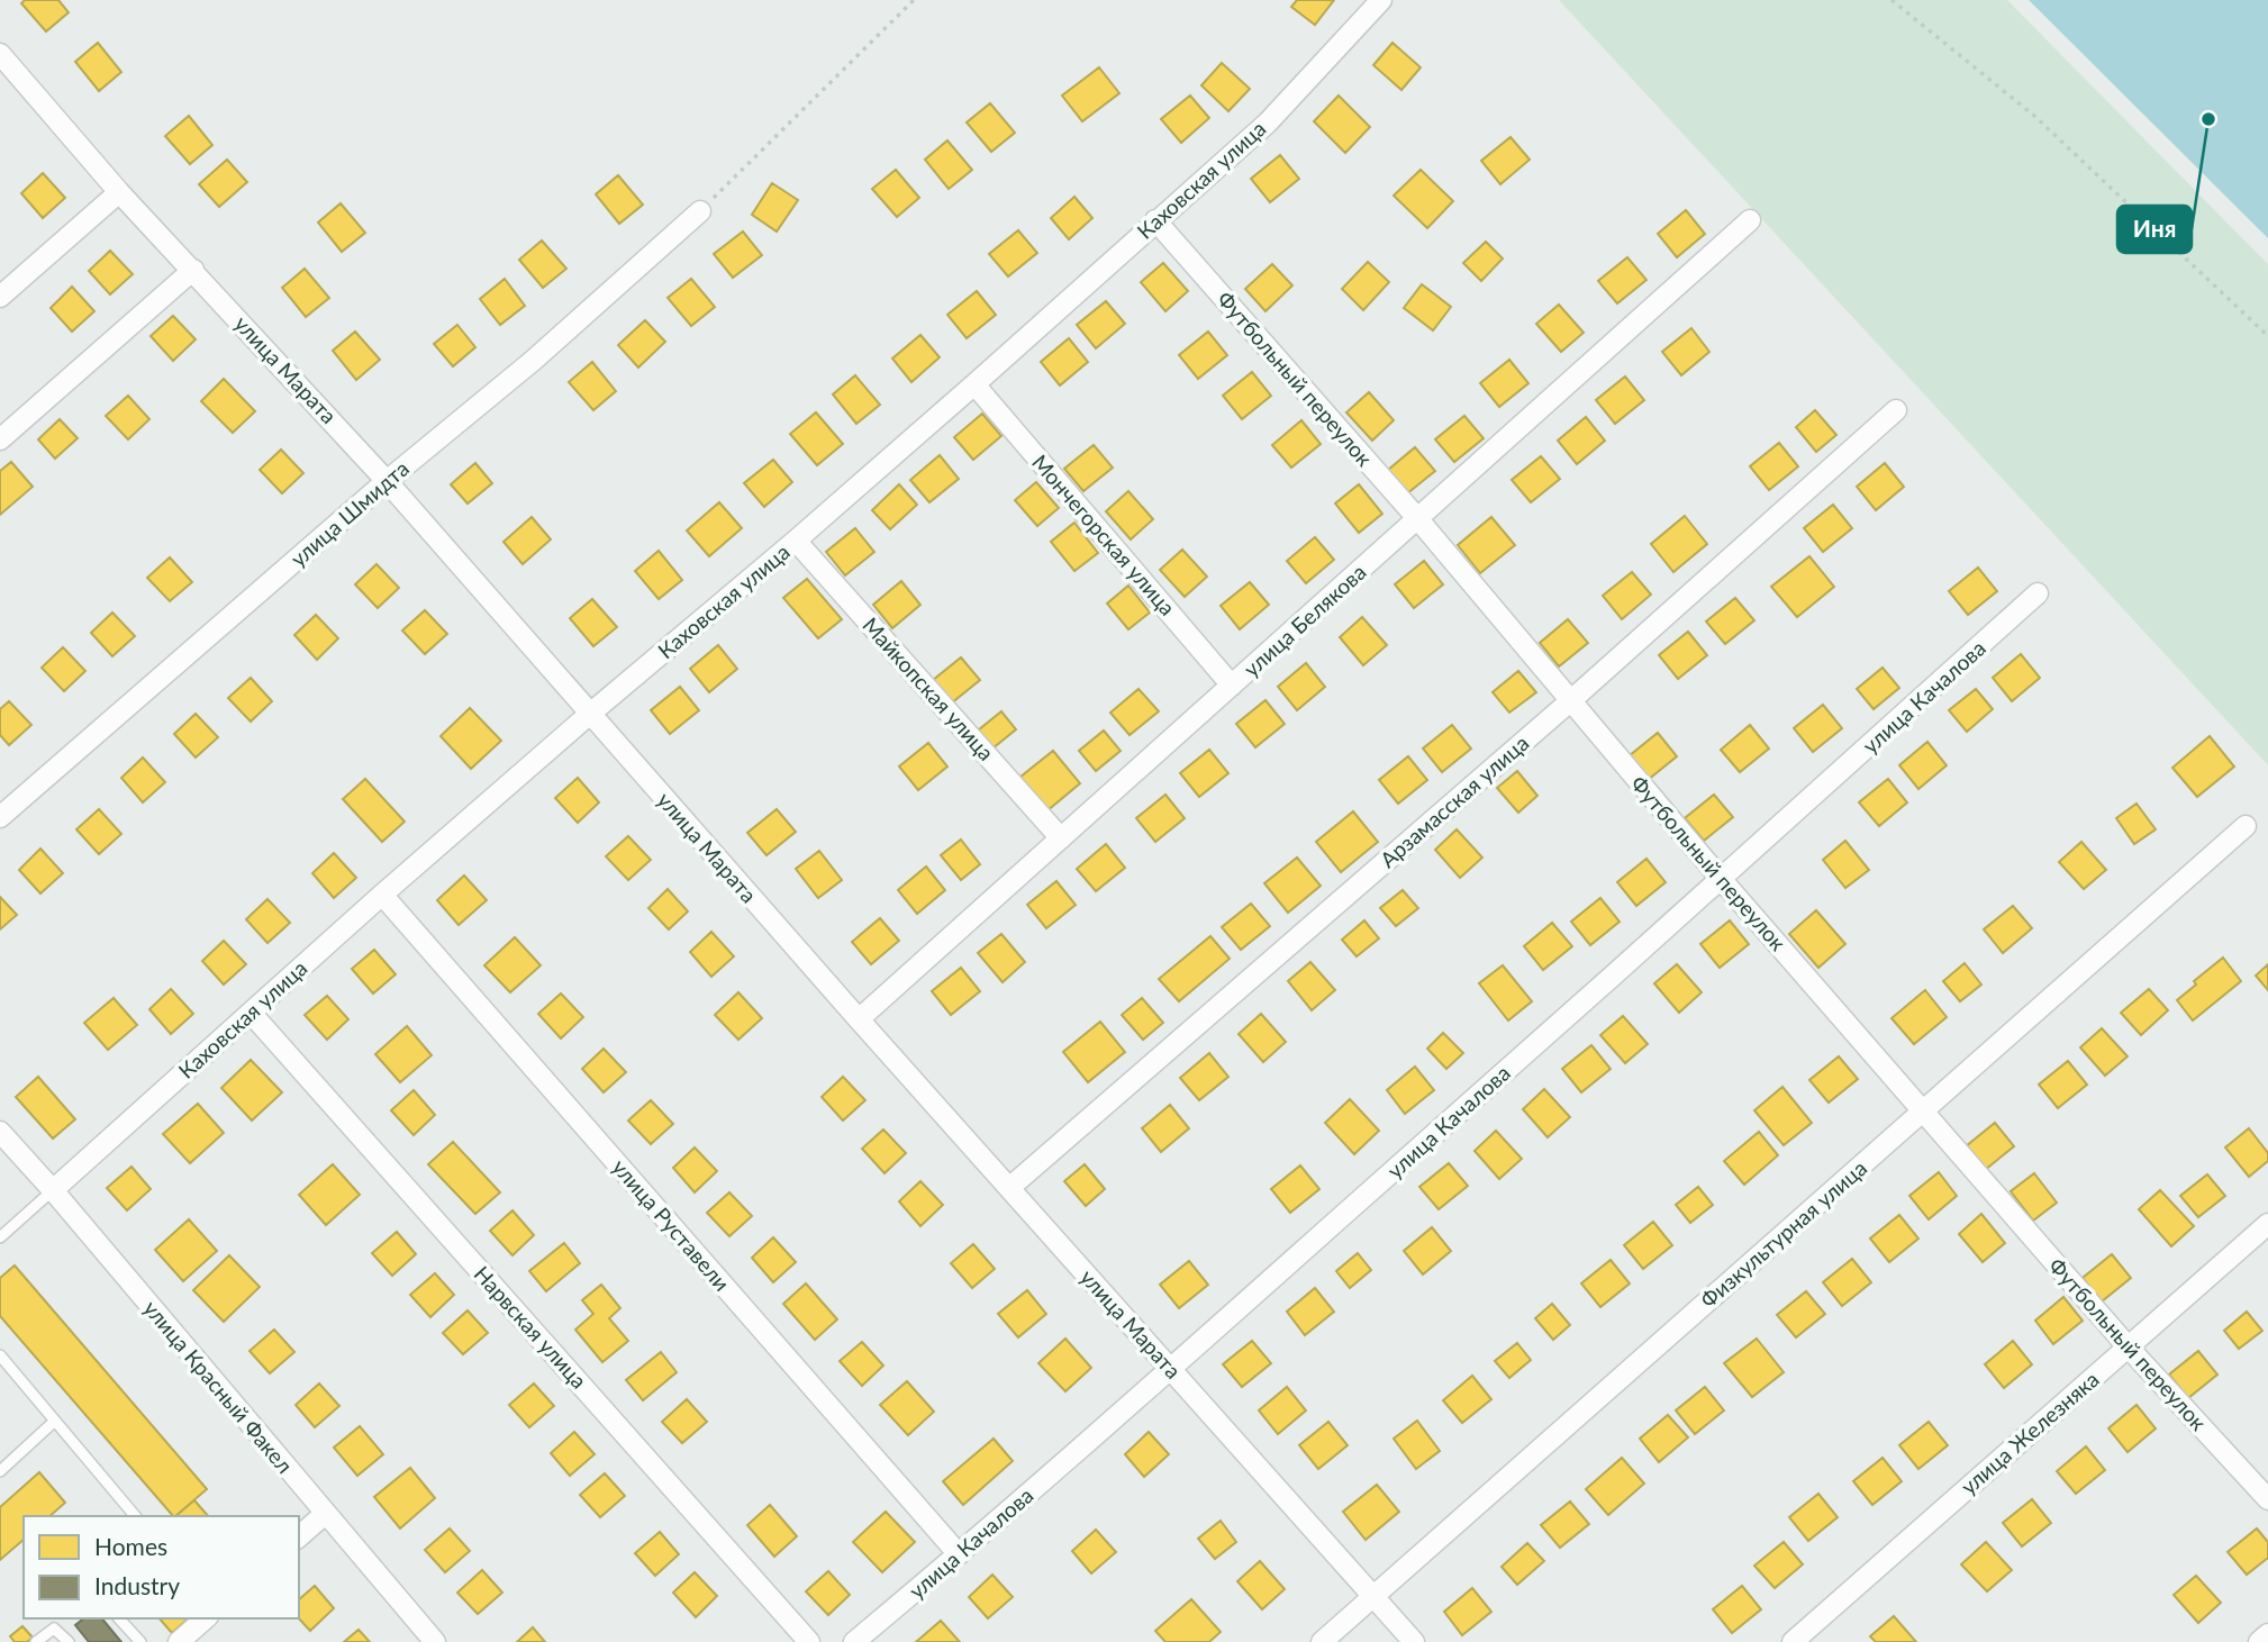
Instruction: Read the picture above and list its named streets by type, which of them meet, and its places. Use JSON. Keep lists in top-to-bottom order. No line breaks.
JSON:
{"streets":{"street":["Каховская улица","улица Марата","Футбольный переулок","улица Шмидта","Мончегорская улица","улица Белякова","Майкопская улица","улица Качалова","Арзамасская улица","улица Руставели","Физкультурная улица","Нарвская улица","улица Красный Факел","улица Железняка"]},"crossings":[["Каховская улица","улица Марата"],["Каховская улица","Футбольный переулок"],["Каховская улица","Мончегорская улица"],["Каховская улица","Майкопская улица"],["Каховская улица","улица Руставели"],["Каховская улица","Нарвская улица"],["Каховская улица","улица Красный Факел"],["улица Марата","улица Шмидта"],["улица Марата","улица Белякова"],["улица Марата","улица Качалова"],["улица Марата","Арзамасская улица"],["улица Марата","Физкультурная улица"],["Футбольный переулок","улица Белякова"],["Футбольный переулок","улица Качалова"],["Футбольный переулок","Арзамасская улица"],["Футбольный переулок","Физкультурная улица"],["Футбольный переулок","улица Железняка"],["Мончегорская улица","улица Белякова"],["улица Белякова","Майкопская улица"],["улица Качалова","улица Руставели"]],"places":["Иня"],"legend":["Homes","Industry"]}
